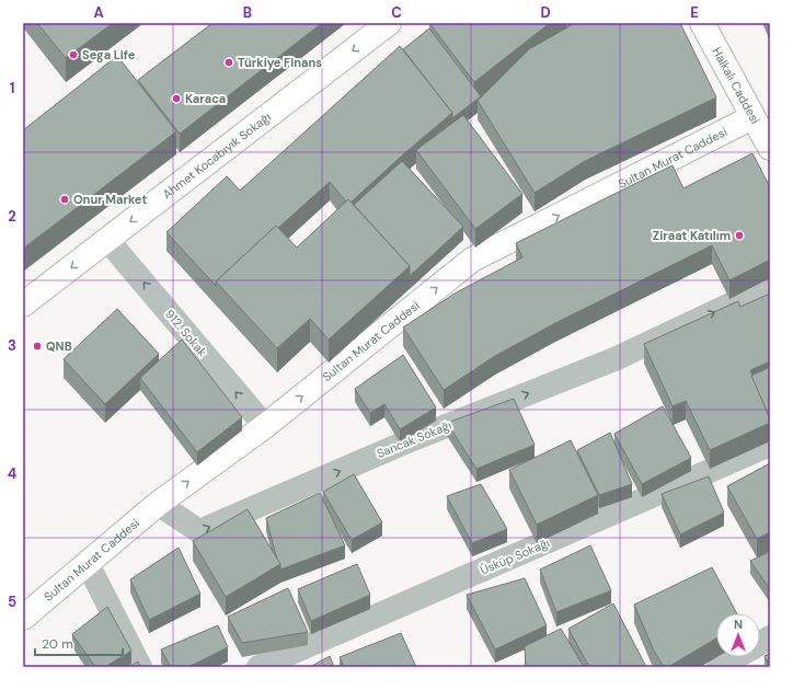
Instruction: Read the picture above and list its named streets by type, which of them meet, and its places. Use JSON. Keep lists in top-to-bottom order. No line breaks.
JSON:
{"streets":{"street":["Halkalı Caddesi","Ahmet Kocabıyık Sokağı","Sultan Murat Caddesi","912. Sokak","Sancak Sokağı","Üsküp Sokağı"]},"crossings":[["Halkalı Caddesi","Sultan Murat Caddesi"],["Ahmet Kocabıyık Sokağı","912. Sokak"],["Sultan Murat Caddesi","912. Sokak"],["Sultan Murat Caddesi","Sancak Sokağı"]],"one_way":["Ahmet Kocabıyık Sokağı","Sultan Murat Caddesi","912. Sokak","Sancak Sokağı"],"places":["Sega Life","Türkiye Finans","Karaca","Onur Market","Ziraat Katılım","QNB"],"scale_bar":"20 m","north":"top","grid":{"columns":["A","B","C","D","E"],"rows":["1","2","3","4","5"]}}
